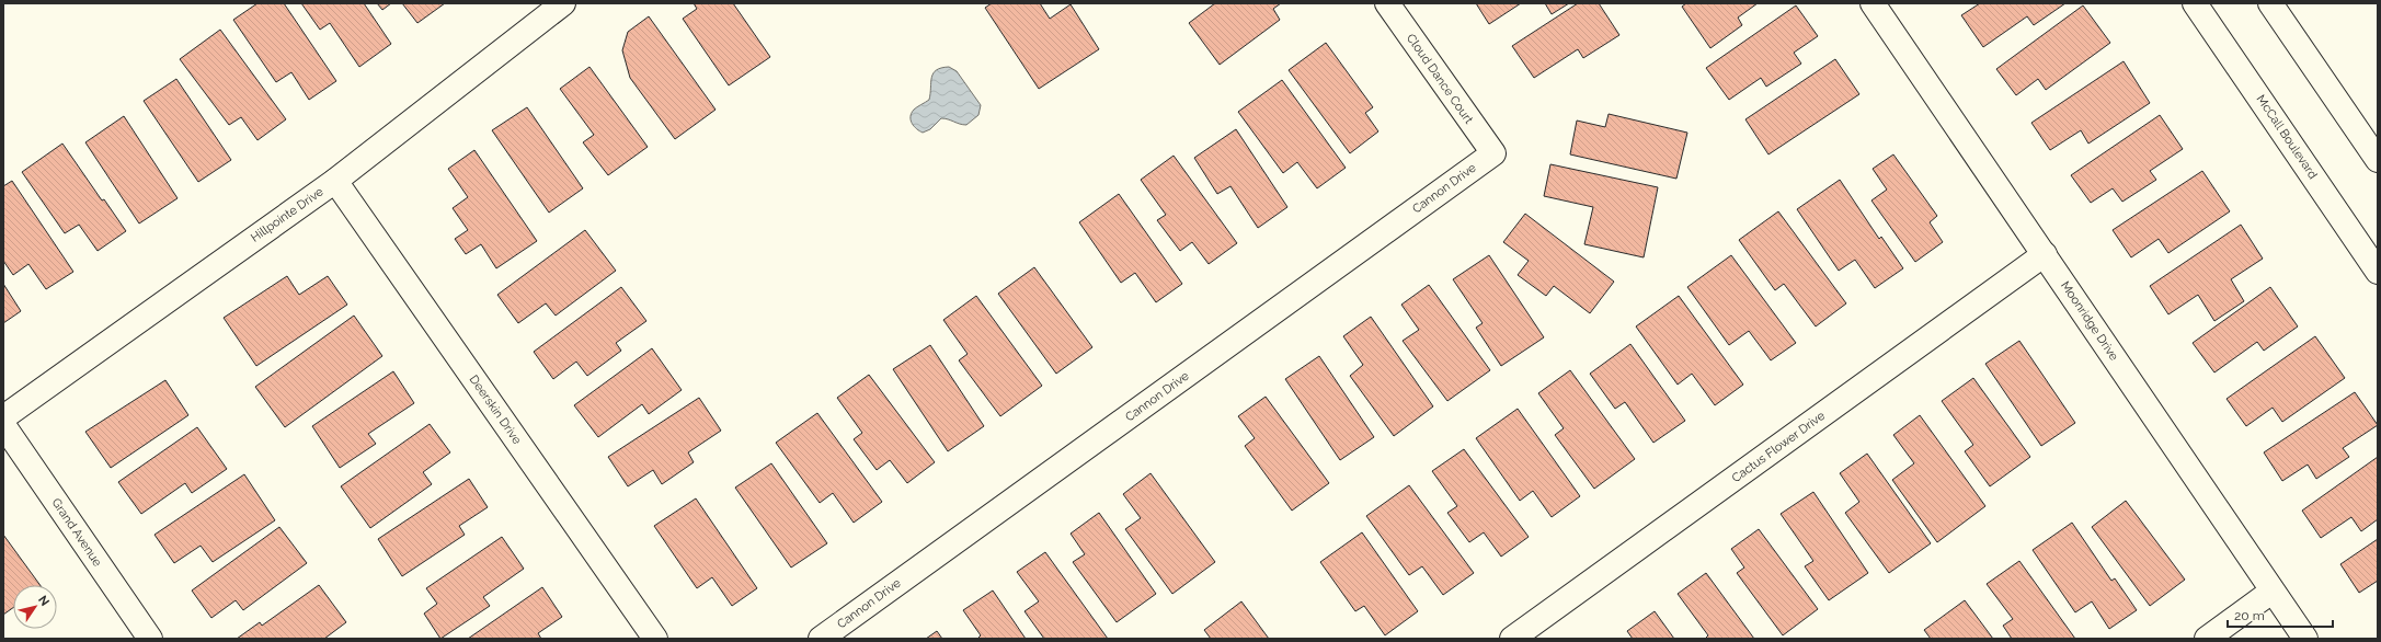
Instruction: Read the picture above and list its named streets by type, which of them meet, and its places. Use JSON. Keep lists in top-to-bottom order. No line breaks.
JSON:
{"streets":{"street":["Cloud Dance Court","McCall Boulevard","Cannon Drive","Hillpointe Drive","Moonridge Drive","Deerskin Drive","Cactus Flower Drive","Grand Avenue"]},"crossings":[["Cloud Dance Court","Cannon Drive"],["Hillpointe Drive","Deerskin Drive"],["Moonridge Drive","Cactus Flower Drive"]],"scale_bar":"20 m","north":"top right"}
